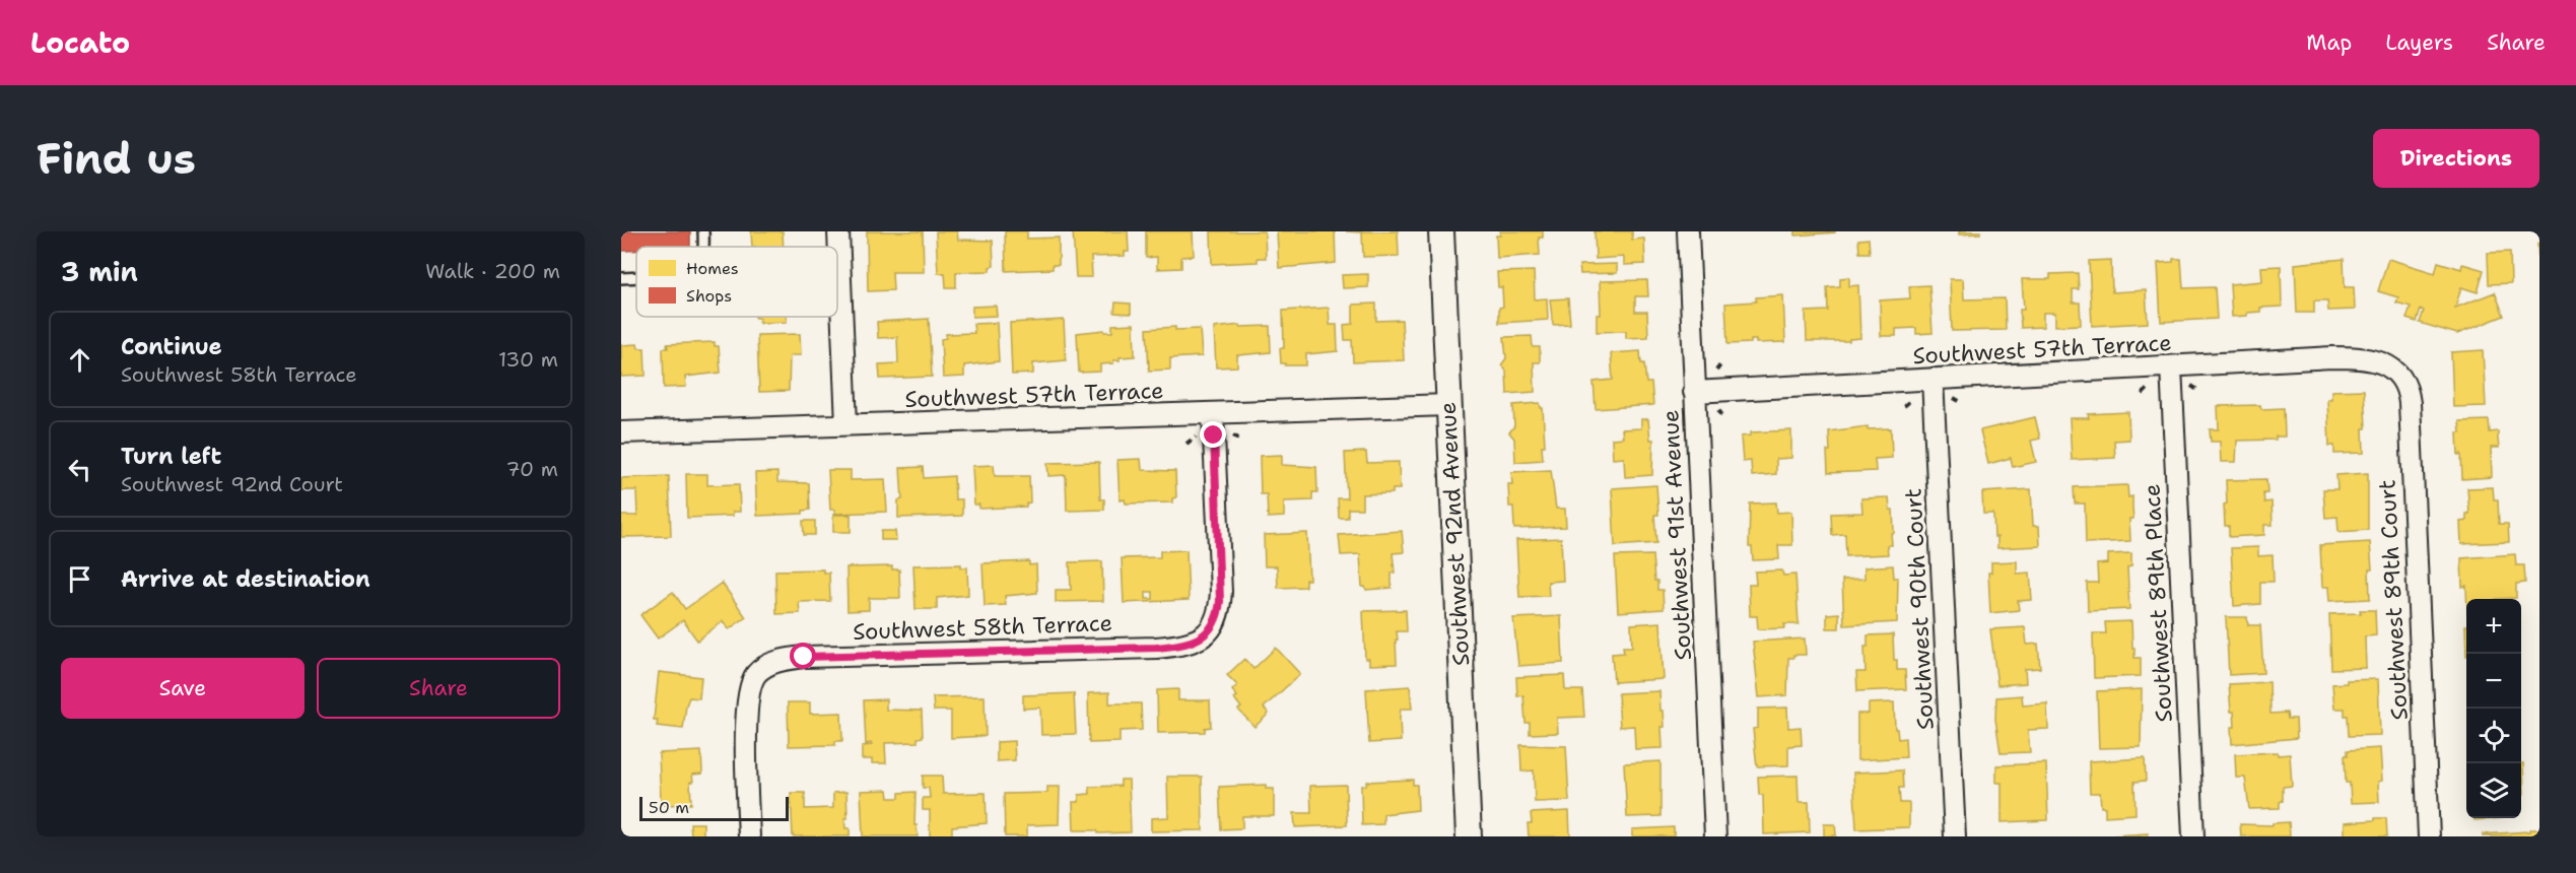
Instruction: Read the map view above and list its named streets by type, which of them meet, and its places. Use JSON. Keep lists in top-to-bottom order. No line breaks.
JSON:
{"streets":{"street":["Southwest 57th Terrace","Southwest 92nd Avenue","Southwest 91st Avenue","Southwest 89th Court","Southwest 89th Place","Southwest 90th Court","Southwest 58th Terrace"]},"crossings":[["Southwest 57th Terrace","Southwest 92nd Avenue"],["Southwest 57th Terrace","Southwest 91st Avenue"],["Southwest 57th Terrace","Southwest 89th Court"],["Southwest 57th Terrace","Southwest 89th Place"],["Southwest 57th Terrace","Southwest 90th Court"],["Southwest 57th Terrace","Southwest 58th Terrace"]],"legend":["Homes","Shops"],"scale_bar":"50 m","page":{"header":"Locato","nav":["Map","Layers","Share"],"buttons":["Directions",["Save","Share"]],"title":"Find us","heading":["3 min","Walk · 200 m"],"list":[["Continue","Southwest 58th Terrace","130 m"],["Turn left","Southwest 92nd Court","70 m"],"Arrive at destination"],"map_buttons":["+","−"],"scale":"50 m"}}
